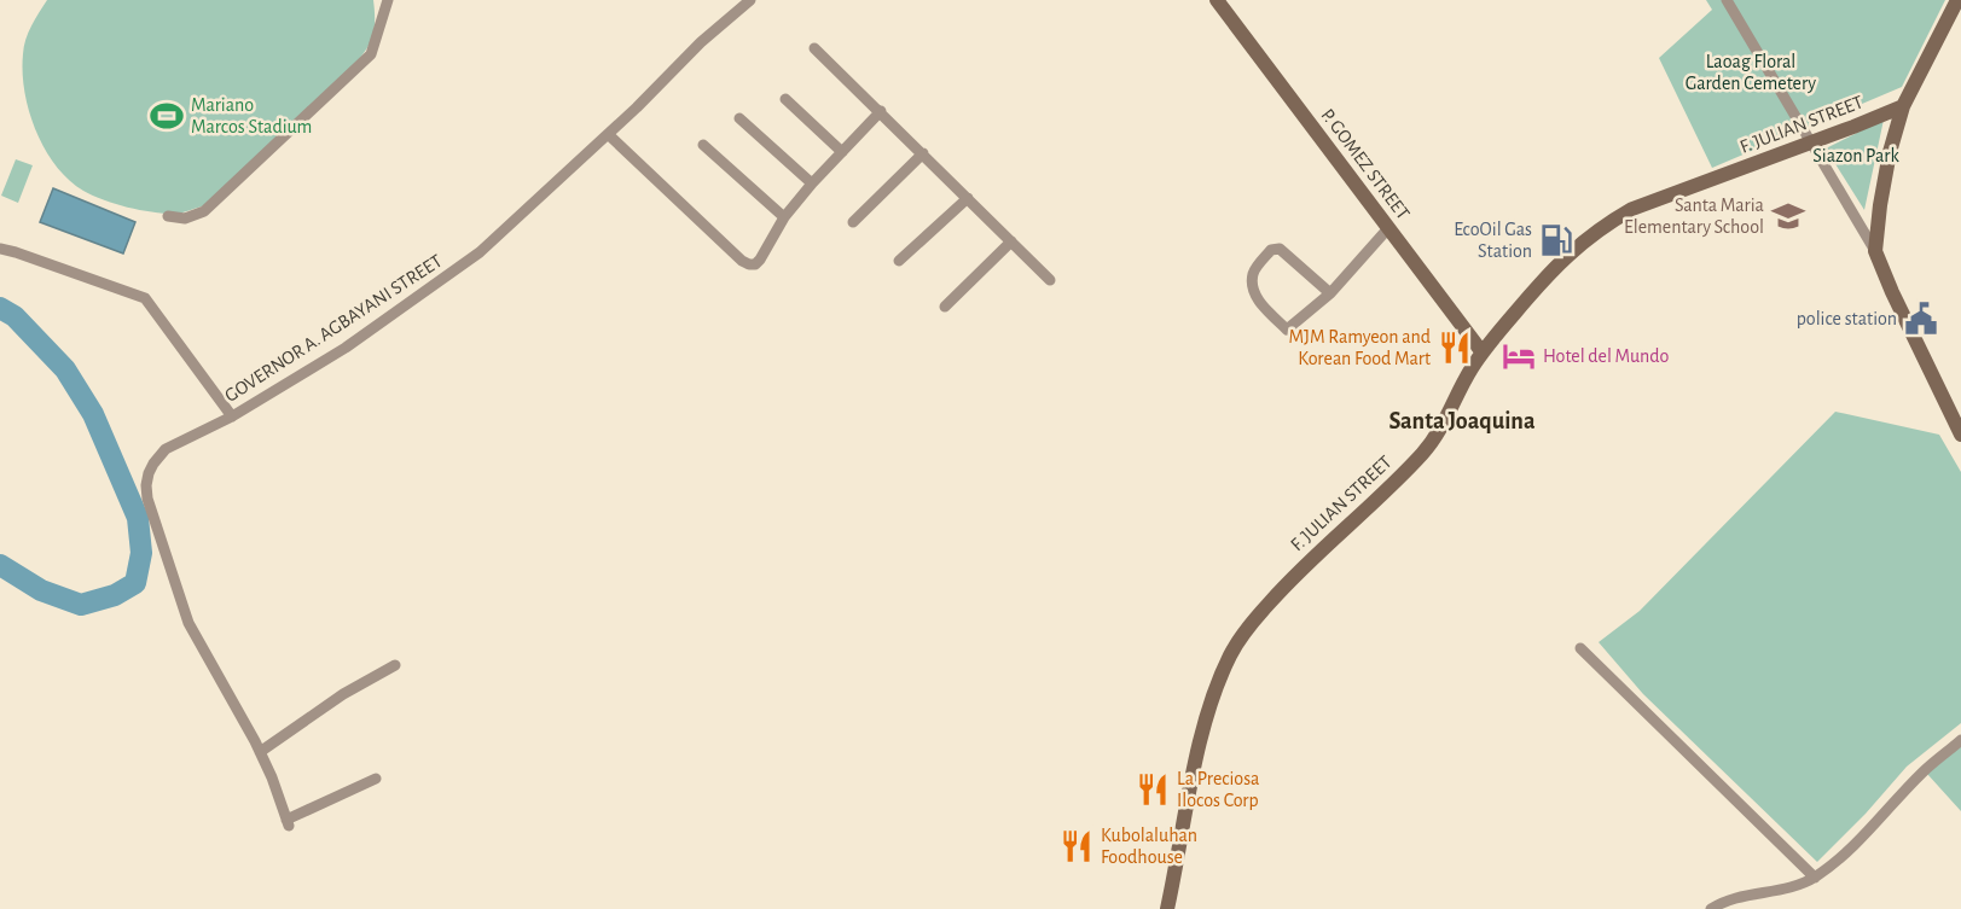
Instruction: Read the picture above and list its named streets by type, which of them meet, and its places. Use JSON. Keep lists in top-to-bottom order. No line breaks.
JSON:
{"streets":{"main road":["F. JULIAN STREET","P. GOMEZ STREET"],"street":["GOVERNOR A. AGBAYANI STREET"]},"crossings":[["F. JULIAN STREET","P. GOMEZ STREET"]],"districts":["Santa Joaquina"],"parks":["Laoag Floral Garden Cemetery","Siazon Park"],"places":{"sports":["Mariano Marcos Stadium"],"school or university":["Santa Maria Elementary School"],"fuel station":["EcoOil Gas Station"],"public building":["police station"],"restaurant":["MJM Ramyeon and Korean Food Mart","La Preciosa Ilocos Corp","Kubolaluhan Foodhouse"],"hotel":["Hotel del Mundo"]}}
